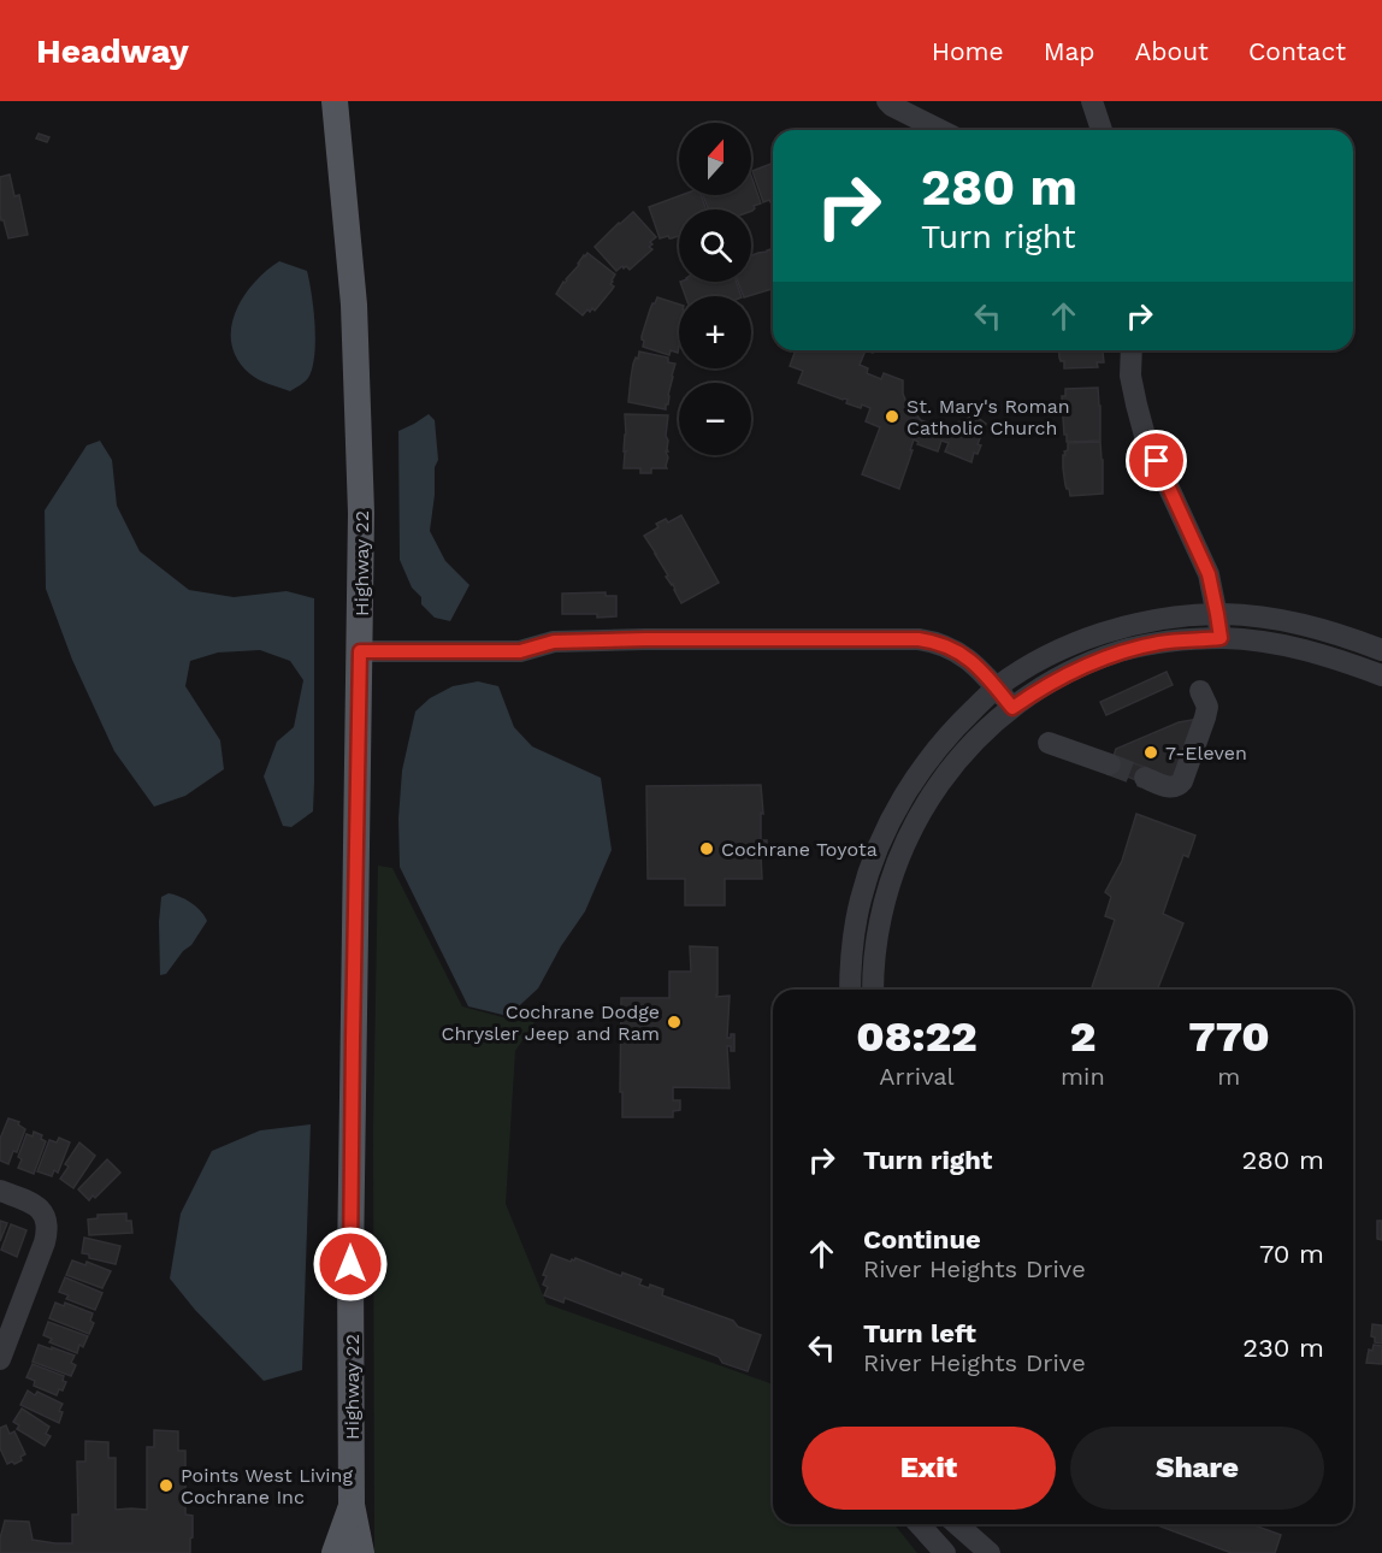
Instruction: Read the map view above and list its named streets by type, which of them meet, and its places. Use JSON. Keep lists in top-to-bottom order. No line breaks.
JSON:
{"streets":{"main road":["Highway 22"]},"places":["St. Mary's Roman Catholic Church","7-Eleven","Cochrane Toyota","Cochrane Dodge Chrysler Jeep and Ram","Points West Living Cochrane Inc"],"north":"top","page":{"header":"Headway","nav":["Home","Map","About","Contact"],"map_buttons":["+","−"],"turn":["280 m","Turn right"],"eta":["08:22","Arrival","2","min","770","m"],"list":[{"name":"Turn right","value":"280 m"},{"name":"Continue","note":"River Heights Drive","value":"70 m"},{"name":"Turn left","note":"River Heights Drive","value":"230 m"}],"buttons":["Exit","Share"]}}
